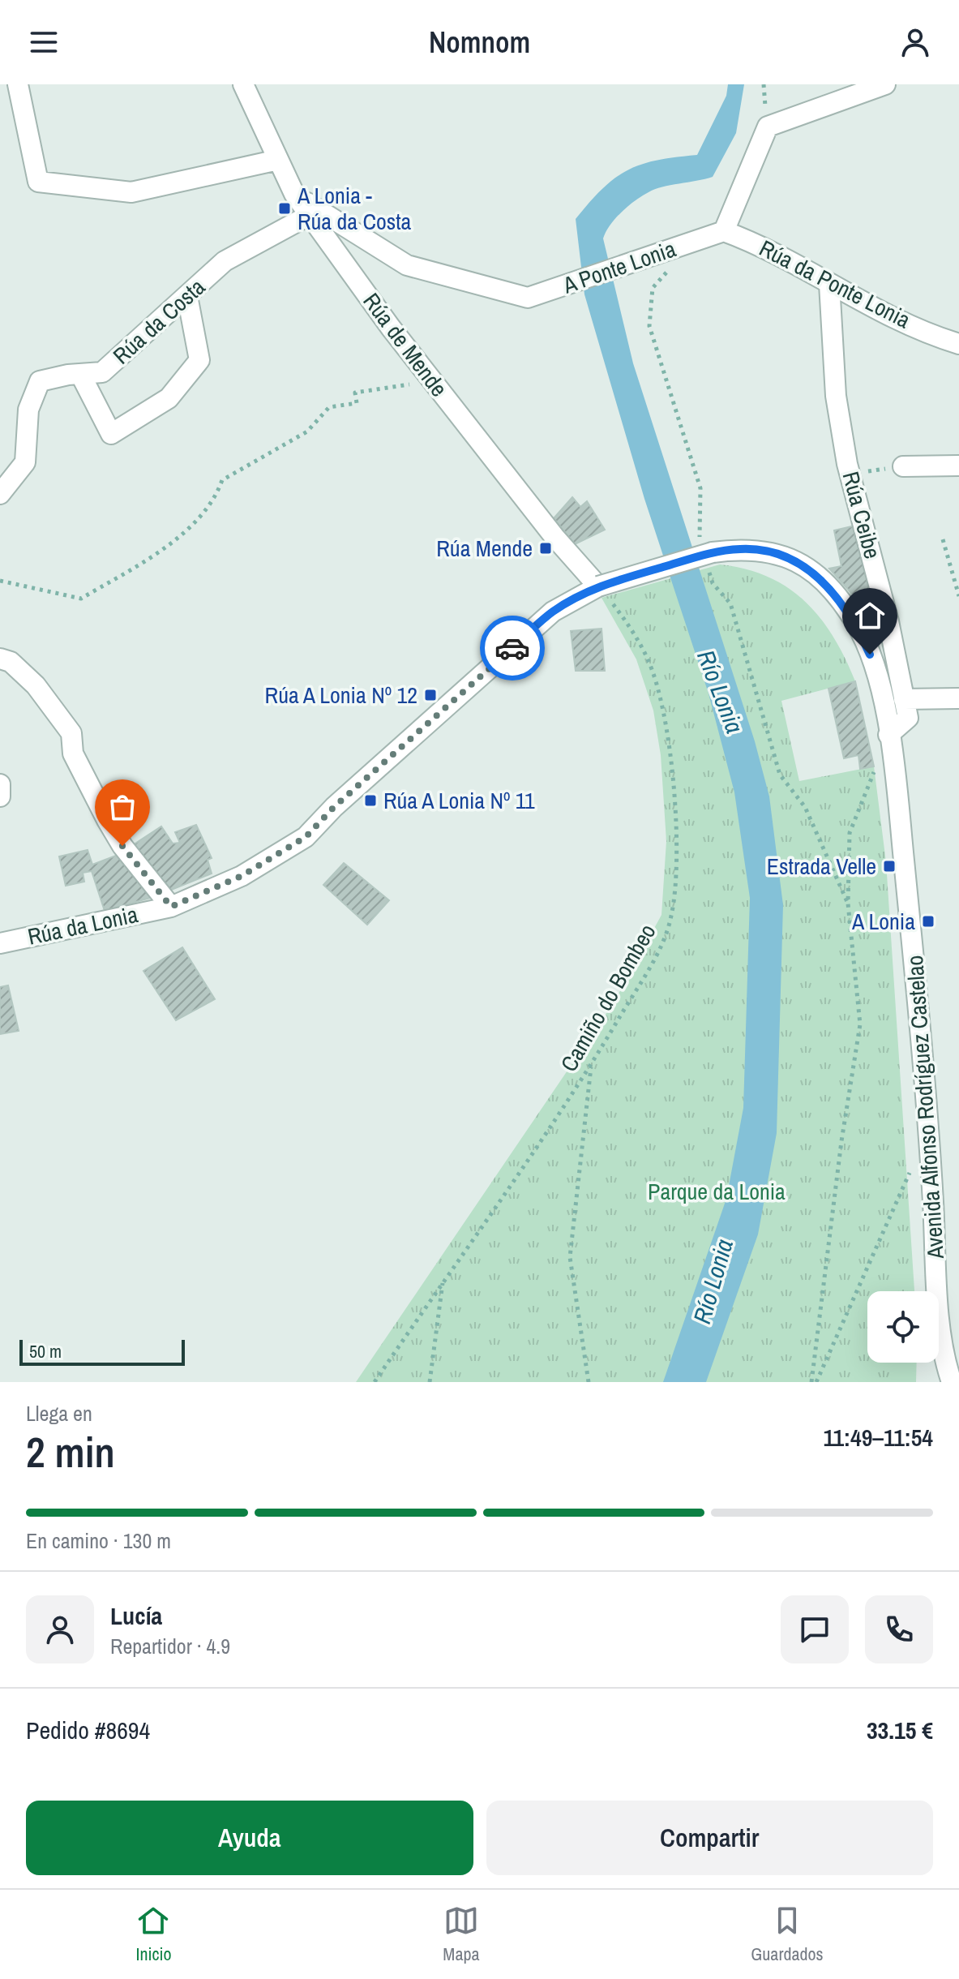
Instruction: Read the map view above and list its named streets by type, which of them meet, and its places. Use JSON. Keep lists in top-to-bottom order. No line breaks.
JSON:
{"streets":{"street":["A Ponte Lonia","Rúa da Ponte Lonia","Rúa da Costa","Rúa de Mende","Rúa Ceibe","Rúa da Lonia","Avenida Alfonso Rodríguez Castelao"],"path":["Camiño do Bombeo"]},"crossings":[["A Ponte Lonia","Rúa da Ponte Lonia"],["A Ponte Lonia","Rúa de Mende"],["Rúa da Ponte Lonia","Rúa Ceibe"],["Rúa da Costa","Rúa de Mende"],["Rúa de Mende","Rúa da Lonia"],["Rúa de Mende","Camiño do Bombeo"],["Rúa de Mende","Avenida Alfonso Rodríguez Castelao"],["Rúa Ceibe","Avenida Alfonso Rodríguez Castelao"],["Rúa da Lonia","Camiño do Bombeo"],["Rúa da Lonia","Avenida Alfonso Rodríguez Castelao"],["Camiño do Bombeo","Avenida Alfonso Rodríguez Castelao"]],"water":["Río Lonia"],"parks":["Parque da Lonia"],"places":{"transit":["A Lonia - Rúa da Costa","Rúa Mende","Rúa A Lonia Nº 12","Rúa A Lonia Nº 11","Estrada Velle","A Lonia"]},"scale_bar":"50 m","page":{"header":"Nomnom","scale":"50 m","heading":["2 min","Llega en","11:49–11:54"],"panel":["Lucía","Repartidor · 4.9","Pedido #8694","33.15 €"],"bar":"En camino · 130 m","buttons":["Ayuda","Compartir"],"tabs":["Inicio","Mapa","Guardados"]}}
